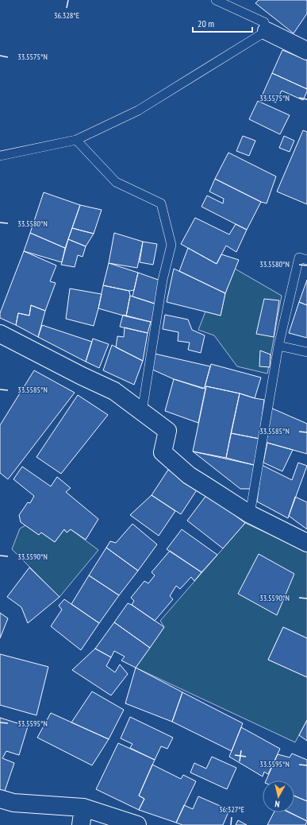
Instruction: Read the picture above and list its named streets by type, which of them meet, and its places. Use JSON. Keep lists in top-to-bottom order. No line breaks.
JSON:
{"scale_bar":"20 m","north":"bottom","coordinates":["36.328°E","33.5575°N","33.5580°N","33.5585°N","33.5590°N","33.5595°N","36.327°E"]}
